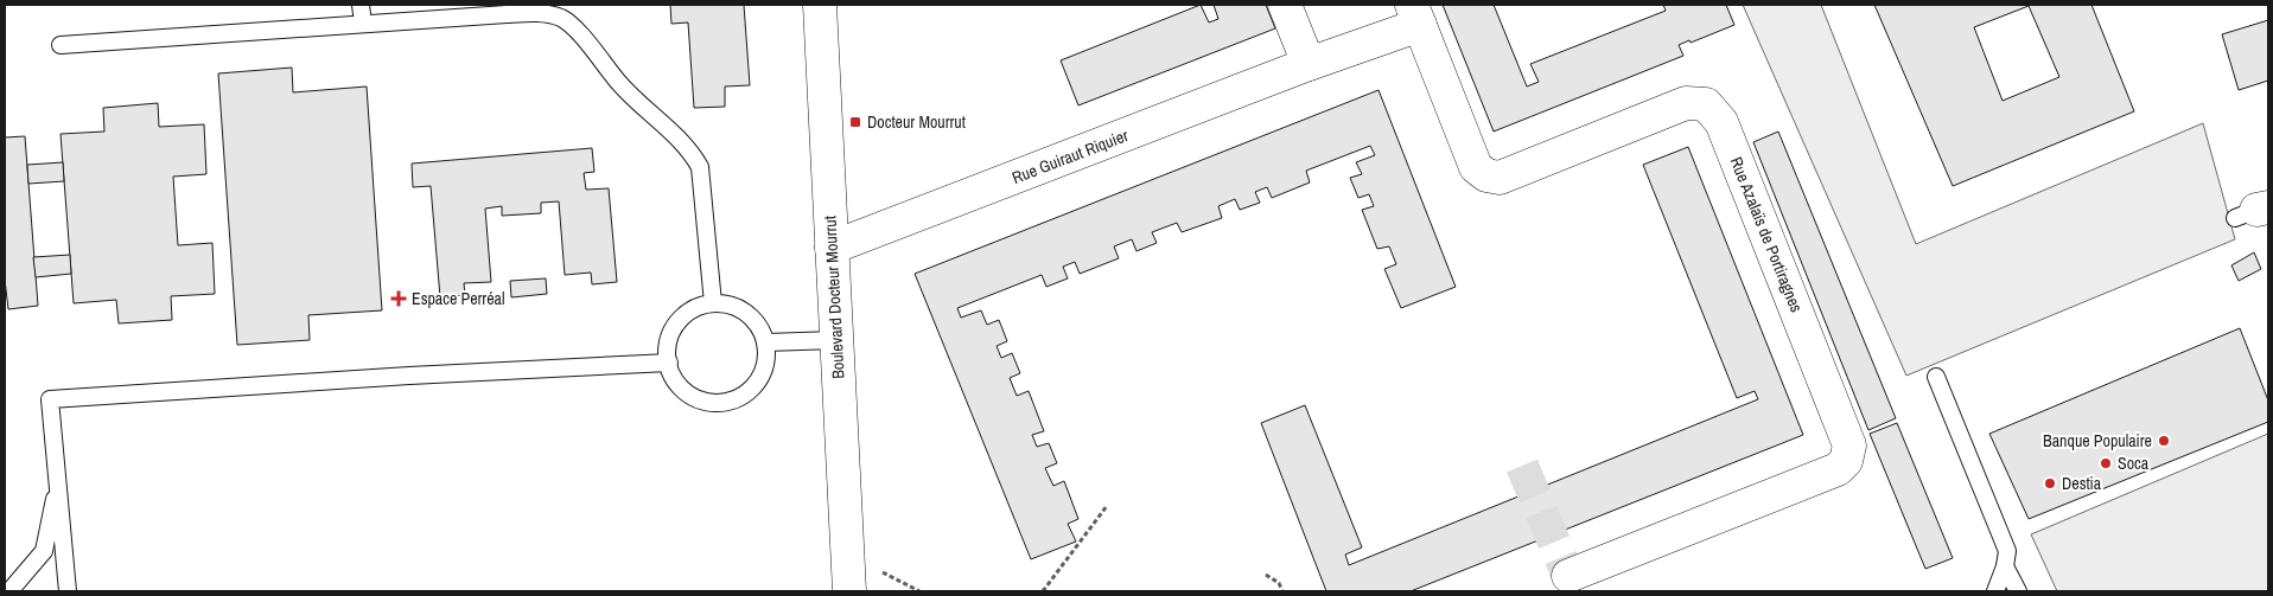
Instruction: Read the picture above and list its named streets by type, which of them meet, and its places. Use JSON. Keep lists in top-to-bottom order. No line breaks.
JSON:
{"streets":{"street":["Rue Guiraut Riquier","Rue Azalaïs de Portiragnes","Boulevard Docteur Mourrut"]},"crossings":[["Rue Guiraut Riquier","Rue Azalaïs de Portiragnes"],["Rue Guiraut Riquier","Boulevard Docteur Mourrut"]],"places":{"transit":["Docteur Mourrut"],"health":["Espace Perréal"],"other":["Banque Populaire","Soca","Destia"]}}
